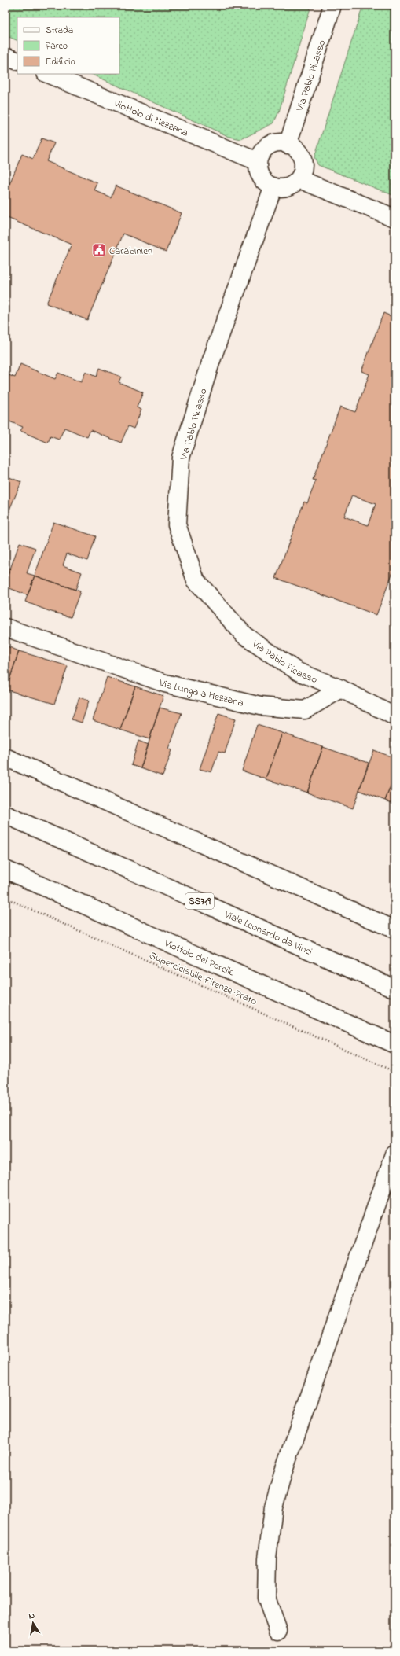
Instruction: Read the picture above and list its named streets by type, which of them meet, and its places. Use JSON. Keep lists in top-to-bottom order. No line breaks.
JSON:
{"streets":{"main road":["Via Pablo Picasso","Viottolo di Mezzana","Via Lunga a Mezzana","SS719","Viale Leonardo da Vinci","Viottolo del Porcile"],"path":["Superciclabile Firenze-Prato"]},"crossings":[["Via Pablo Picasso","Viottolo di Mezzana"],["Via Pablo Picasso","Via Lunga a Mezzana"]],"places":{"public building":["Carabinieri"]},"legend":["Strada","Parco","Edificio"],"north":"top"}
